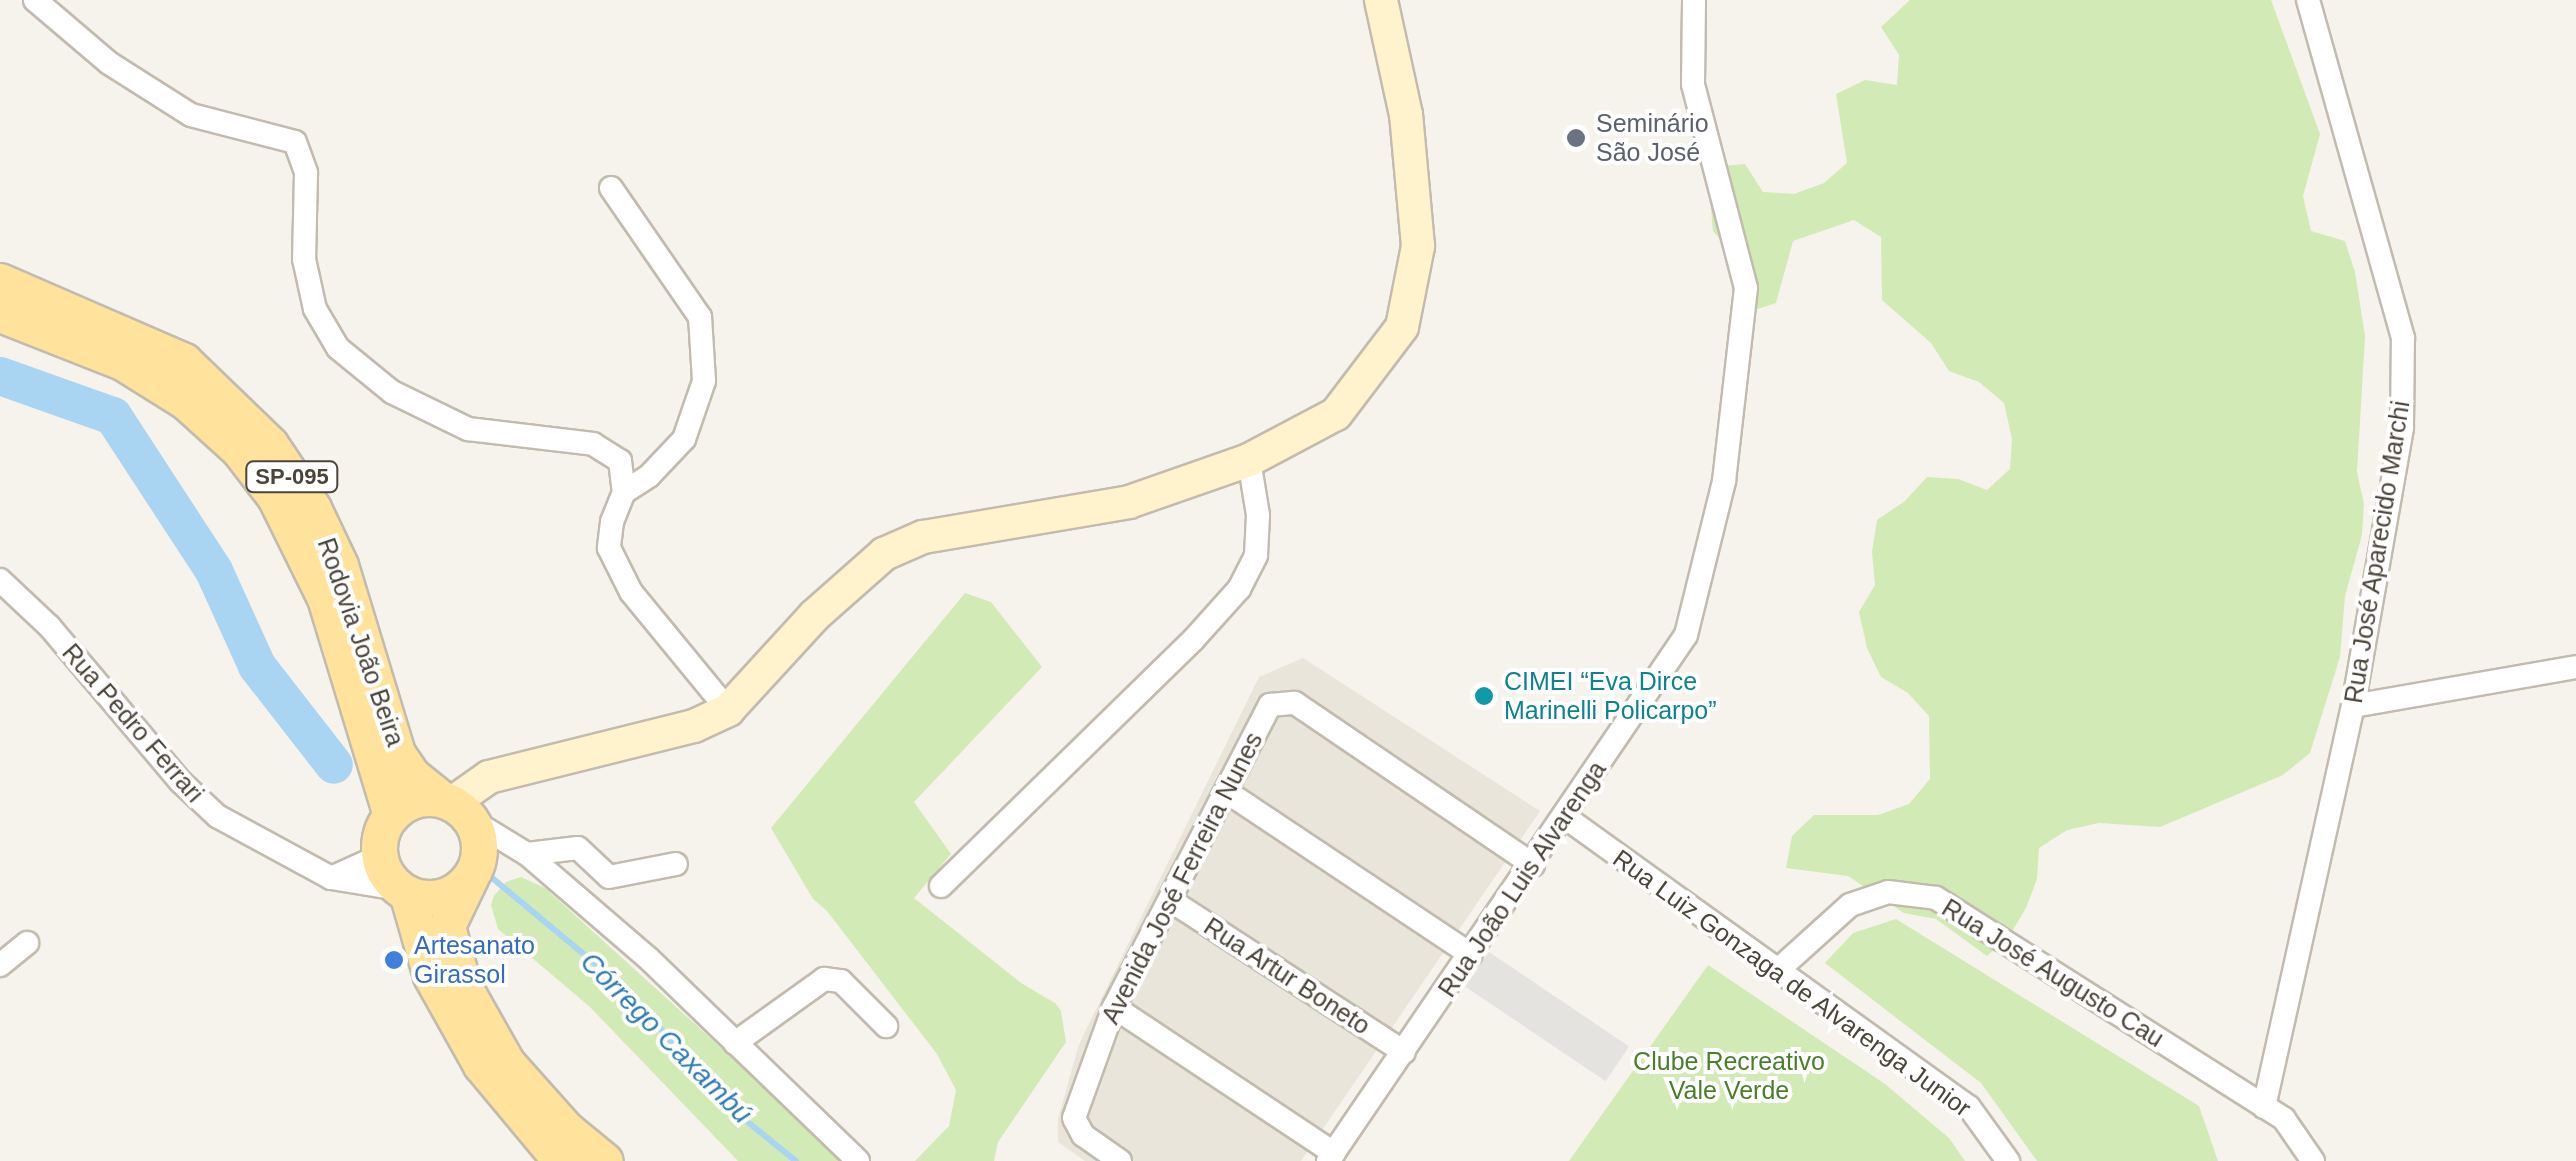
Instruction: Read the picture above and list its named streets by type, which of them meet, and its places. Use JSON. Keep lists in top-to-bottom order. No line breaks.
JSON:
{"streets":{"main road":["SP-095","Rodovia João Beira"],"street":["Rua José Aparecido Marchi","Rua Pedro Ferrari","Avenida José Ferreira Nunes","Rua João Luis Alvarenga","Rua José Augusto Cau","Rua Artur Boneto","Rua Luiz Gonzaga de Alvarenga Junior"]},"crossings":[["Rua José Aparecido Marchi","Rua José Augusto Cau"],["Rodovia João Beira","Rua Pedro Ferrari"],["Avenida José Ferreira Nunes","Rua João Luis Alvarenga"],["Avenida José Ferreira Nunes","Rua Artur Boneto"],["Rua João Luis Alvarenga","Rua Artur Boneto"],["Rua João Luis Alvarenga","Rua Luiz Gonzaga de Alvarenga Junior"],["Rua José Augusto Cau","Rua Luiz Gonzaga de Alvarenga Junior"]],"water":["Córrego Caxambú"],"parks":["Clube Recreativo Vale Verde"],"places":["Seminário São José","CIMEI “Eva Dirce Marinelli Policarpo”","Artesanato Girassol"]}
